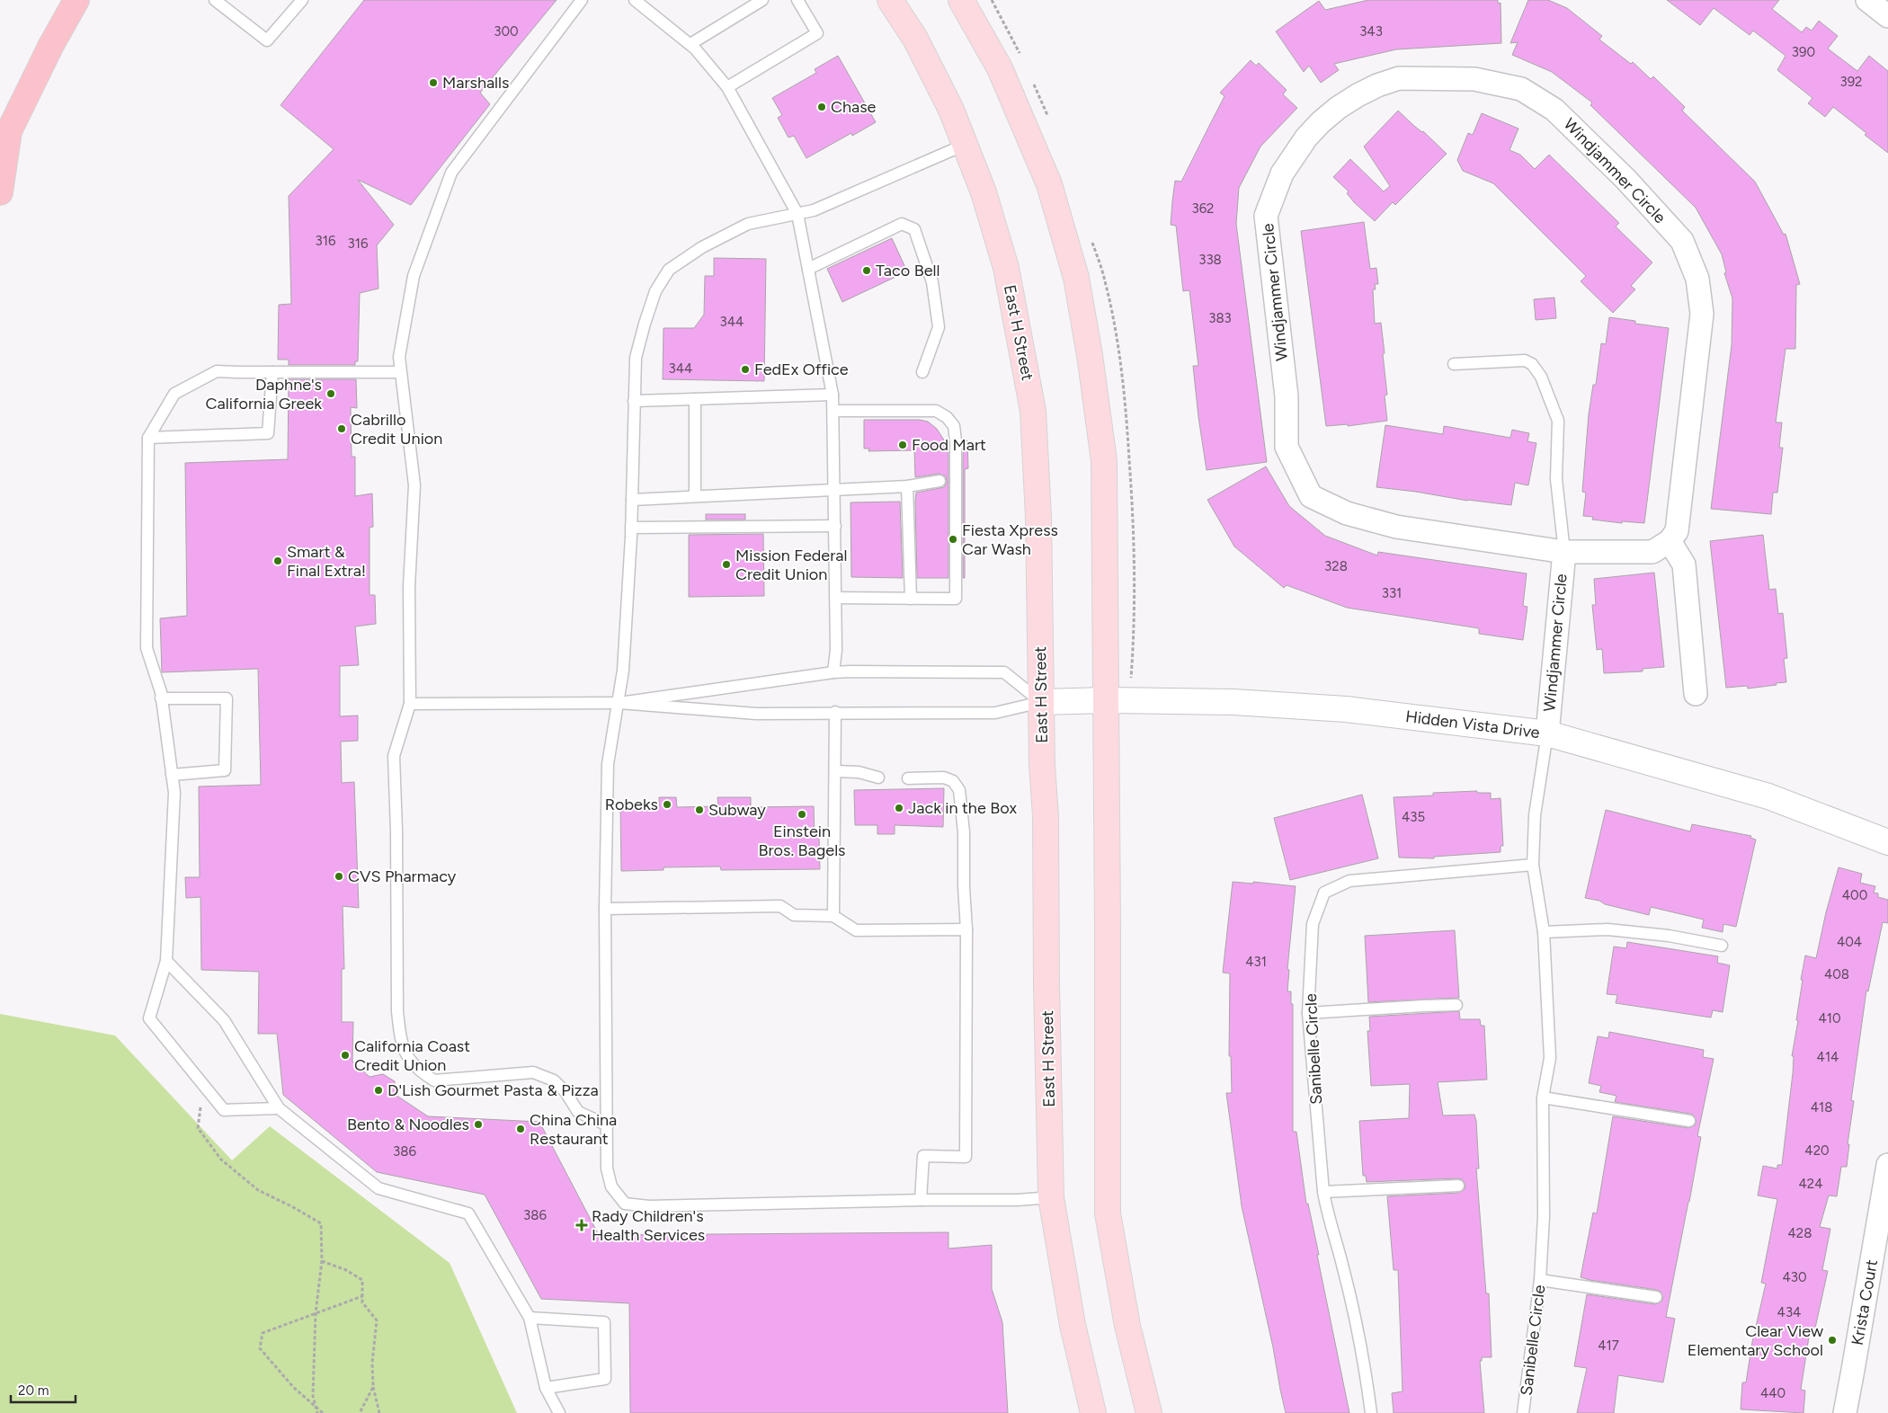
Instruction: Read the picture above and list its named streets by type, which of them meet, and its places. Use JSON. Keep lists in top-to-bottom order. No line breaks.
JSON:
{"streets":{"main road":["East H Street"],"street":["Windjammer Circle","Hidden Vista Drive","Krista Court"],"lane":["Sanibelle Circle"]},"crossings":[["Windjammer Circle","Hidden Vista Drive"],["Windjammer Circle","Sanibelle Circle"],["East H Street","Hidden Vista Drive"],["Hidden Vista Drive","Sanibelle Circle"]],"places":{"other":["Marshalls","Chase","Taco Bell","FedEx Office","Daphne's California Greek","Cabrillo Credit Union","Food Mart","Fiesta Xpress Car Wash","Smart & Final Extra!","Mission Federal Credit Union","Robeks","Jack in the Box","Subway","Einstein Bros. Bagels","CVS Pharmacy","California Coast Credit Union","D'Lish Gourmet Pasta & Pizza","Bento & Noodles","China China Restaurant","Clear View Elementary School"],"health":["Rady Children's Health Services"]},"house_numbers":["300","343","390","392","362","316","316","338","383","344","344","328","331","435","400","404","431","408","410","414","418","420","386","424","386","428","430","434","417","440"],"scale_bar":"20 m"}
